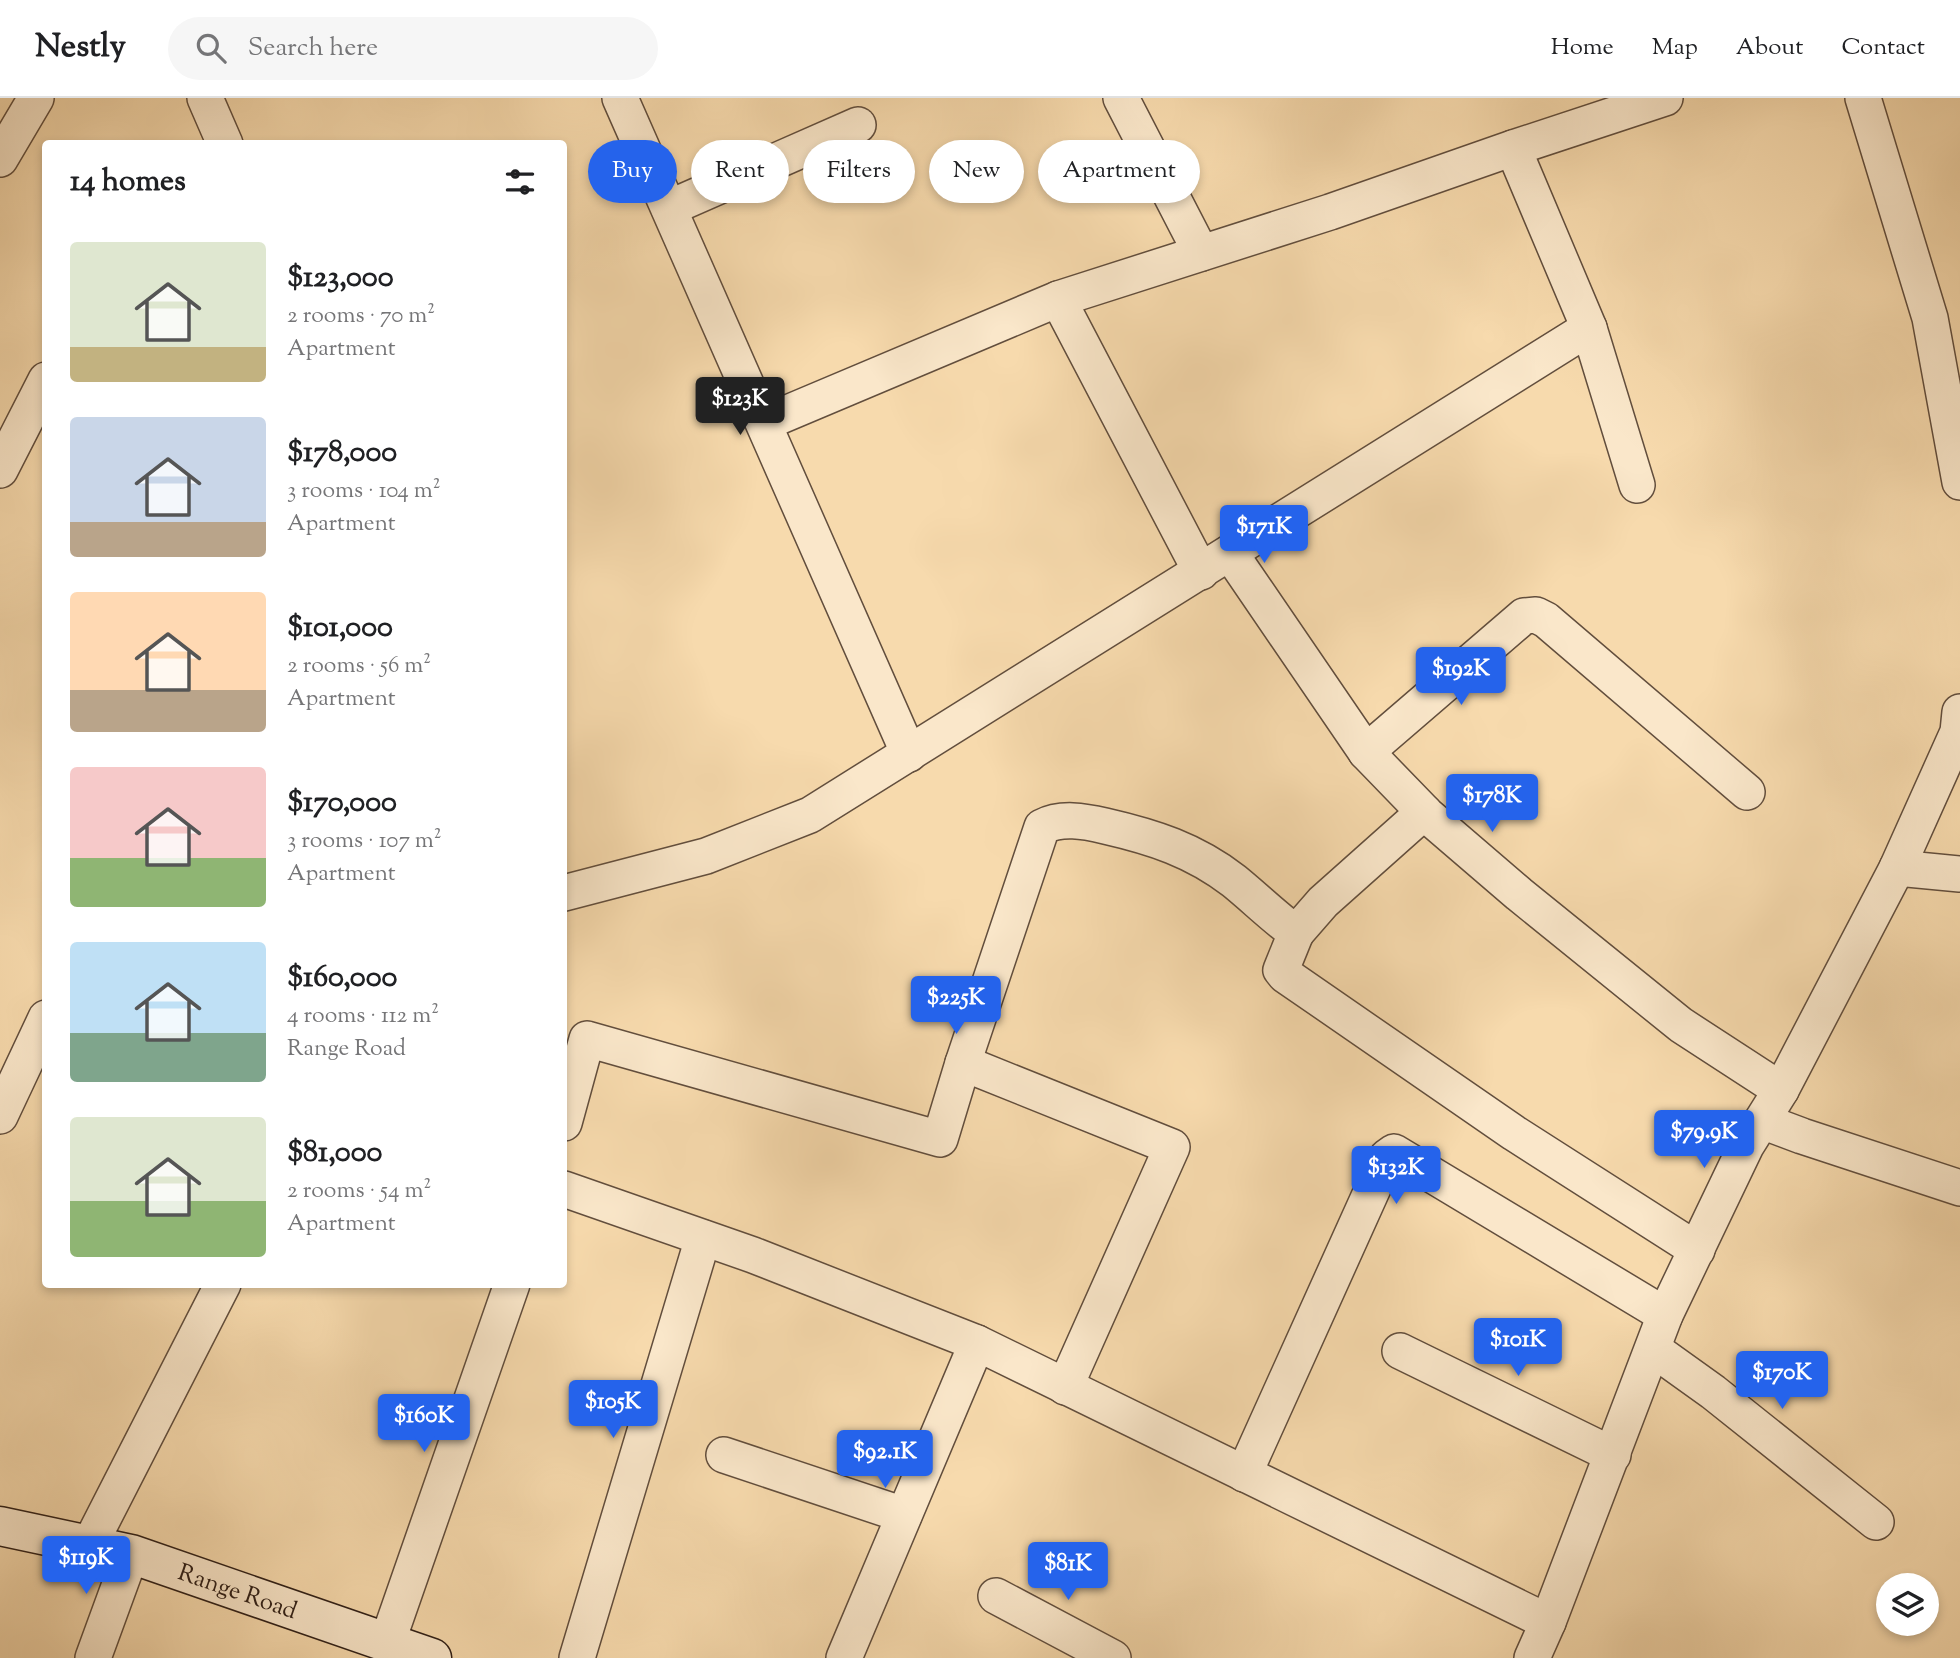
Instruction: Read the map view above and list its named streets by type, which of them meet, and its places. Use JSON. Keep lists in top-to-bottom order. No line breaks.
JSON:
{"streets":{"main road":["Range Road"]},"page":{"header":"Nestly","search":"Search here","nav":["Home","Map","About","Contact"],"chip":["Buy","Rent","Filters","New","Apartment"],"heading":"14 homes","list":[{"name":"$123,000","note":"2 rooms · 70 m² · Apartment"},{"name":"$178,000","note":"3 rooms · 104 m² · Apartment"},{"name":"$101,000","note":"2 rooms · 56 m² · Apartment"},{"name":"$170,000","note":"3 rooms · 107 m² · Apartment"},{"name":"$160,000","note":"4 rooms · 112 m² · Range Road"},{"name":"$81,000","note":"2 rooms · 54 m² · Apartment"}],"price":["$123K","$171K","$192K","$178K","$225K","$79.9K","$132K","$101K","$170K","$105K","$160K","$92.1K","$119K","$81K"]}}
